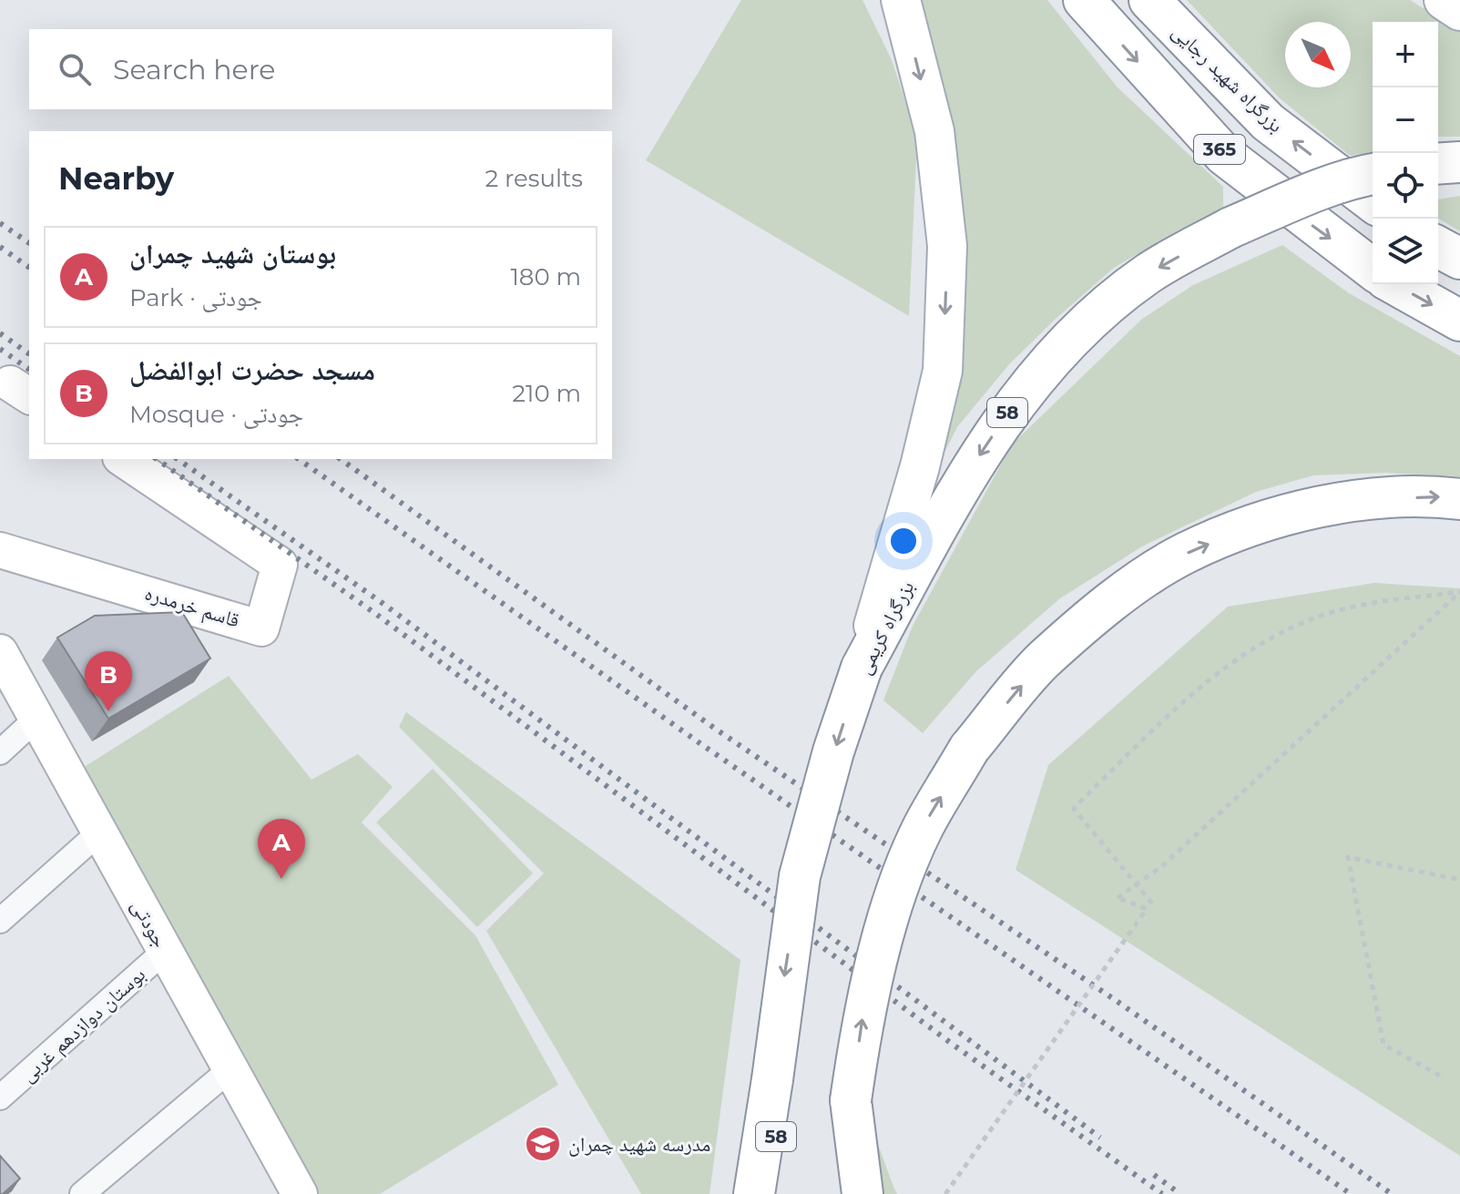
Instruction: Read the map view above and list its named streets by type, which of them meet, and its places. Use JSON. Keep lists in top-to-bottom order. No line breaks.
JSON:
{"streets":{"highway":["بزرگراه شهید رجایی","365","58","بزرگراه کریمی"],"street":["قاسم خرمدره","جودتی","بوستان دوازدهم غربی"]},"crossings":[["جودتی","بوستان دوازدهم غربی"]],"one_way":["بزرگراه کریمی"],"places":{"school or university":["مدرسه شهید چمران"]},"north":"bottom right","page":{"map_buttons":["+","−"],"search":"Search here","heading":["Nearby","2 results"],"list":[{"mark":"A","name":"بوستان شهید چمران","note":"Park · جودتی","value":"180 m"},{"mark":"B","name":"مسجد حضرت ابوالفضل","note":"Mosque · جودتی","value":"210 m"}],"pins":["B","A"]}}
